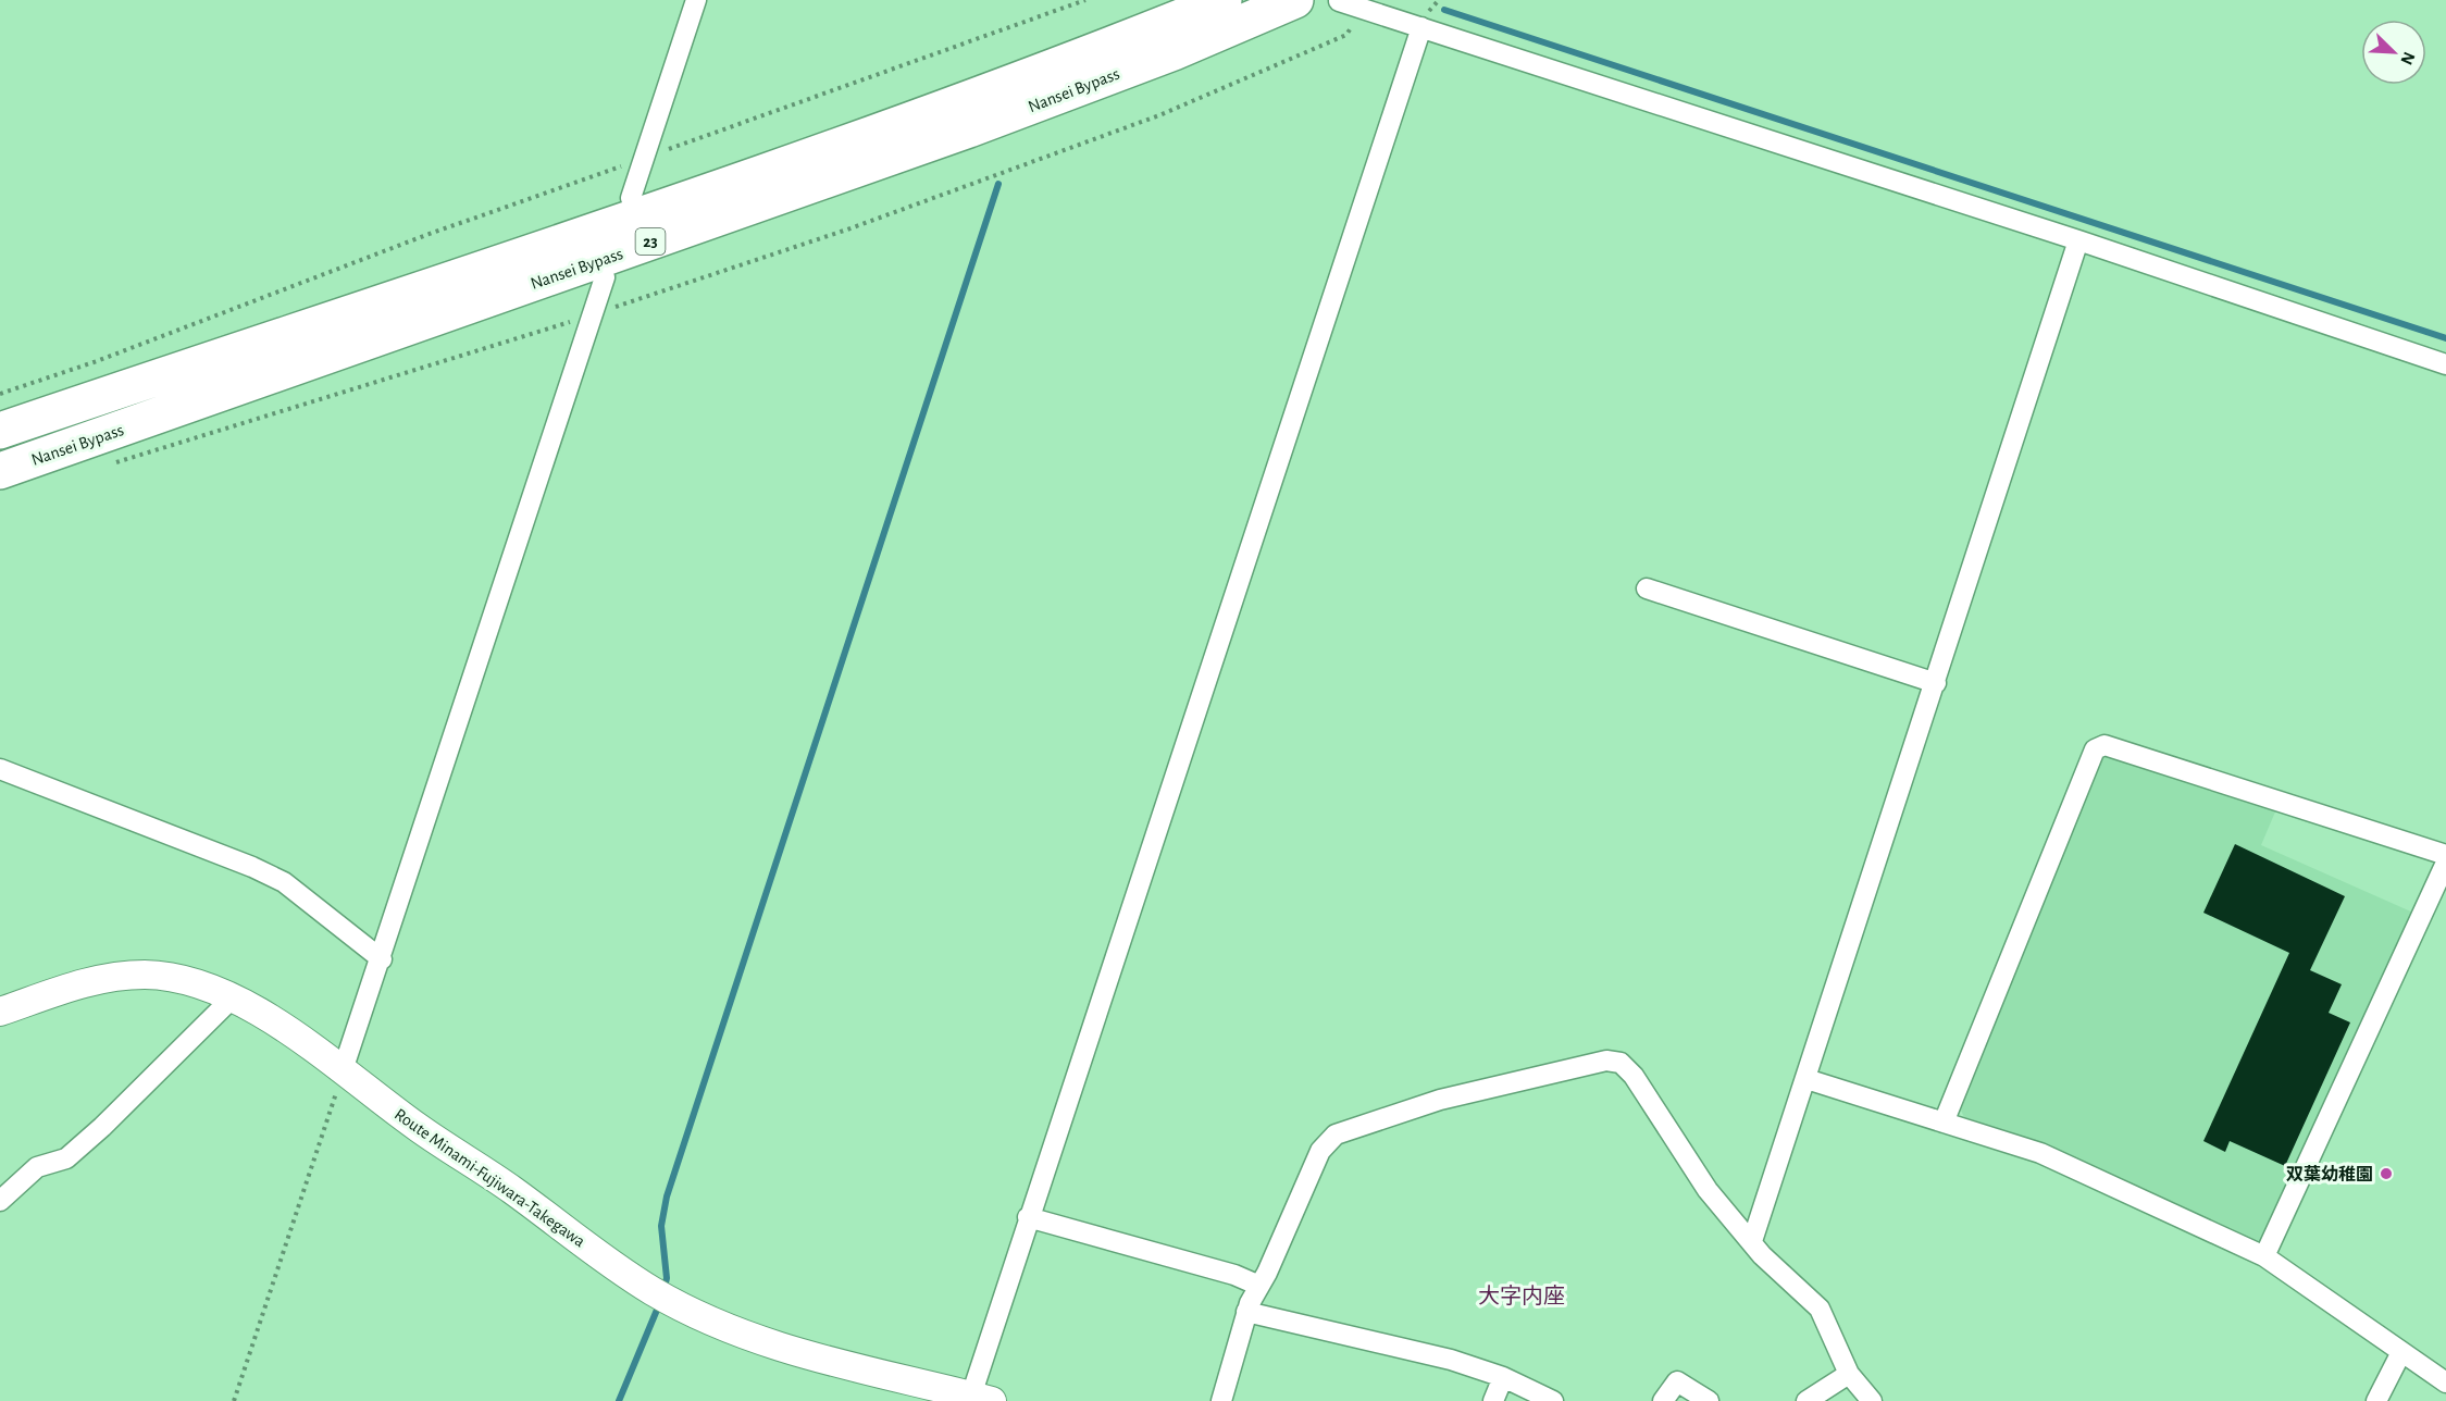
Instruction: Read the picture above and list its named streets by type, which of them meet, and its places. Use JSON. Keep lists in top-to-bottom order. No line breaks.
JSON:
{"streets":{"highway":["Nansei Bypass","23"],"main road":["Route Minami-Fujiwara-Takegawa"]},"districts":["大字内座"],"places":["双葉幼稚園"],"north":"bottom right"}
